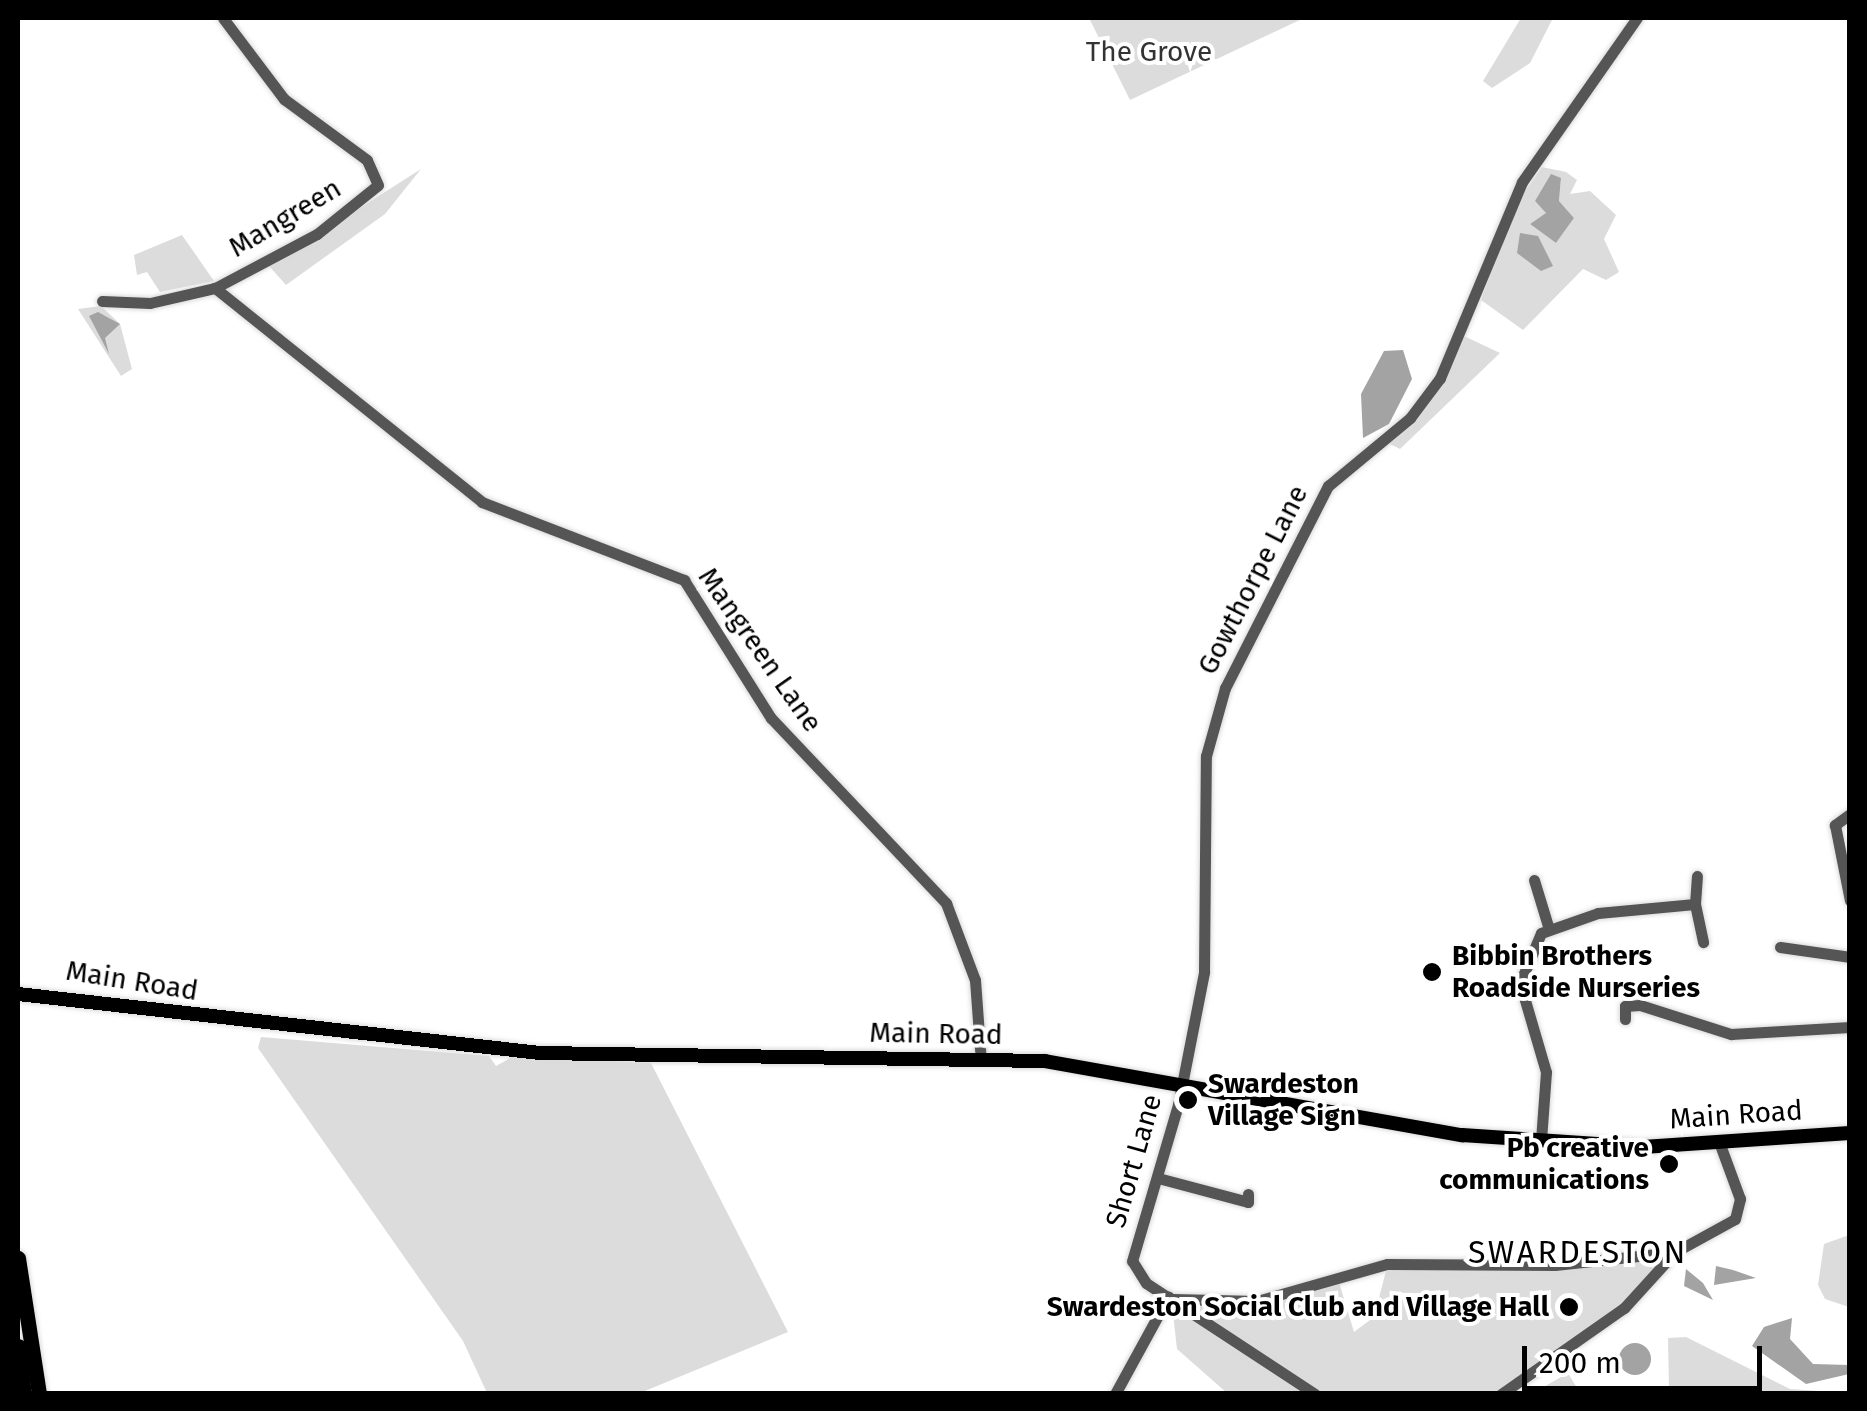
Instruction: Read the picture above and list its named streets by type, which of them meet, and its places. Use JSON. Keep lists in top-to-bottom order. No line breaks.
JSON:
{"streets":{"main road":["Main Road"],"street":["Mangreen","Gowthorpe Lane","Mangreen Lane","Short Lane"]},"crossings":[["Mangreen","Mangreen Lane"],["Gowthorpe Lane","Main Road"],["Gowthorpe Lane","Short Lane"],["Mangreen Lane","Main Road"],["Main Road","Short Lane"]],"districts":["SWARDESTON"],"parks":["The Grove"],"places":["Bibbin Brothers Roadside Nurseries","Swardeston Village Sign","Pb creative communications","Swardeston Social Club and Village Hall"],"scale_bar":"200 m"}
